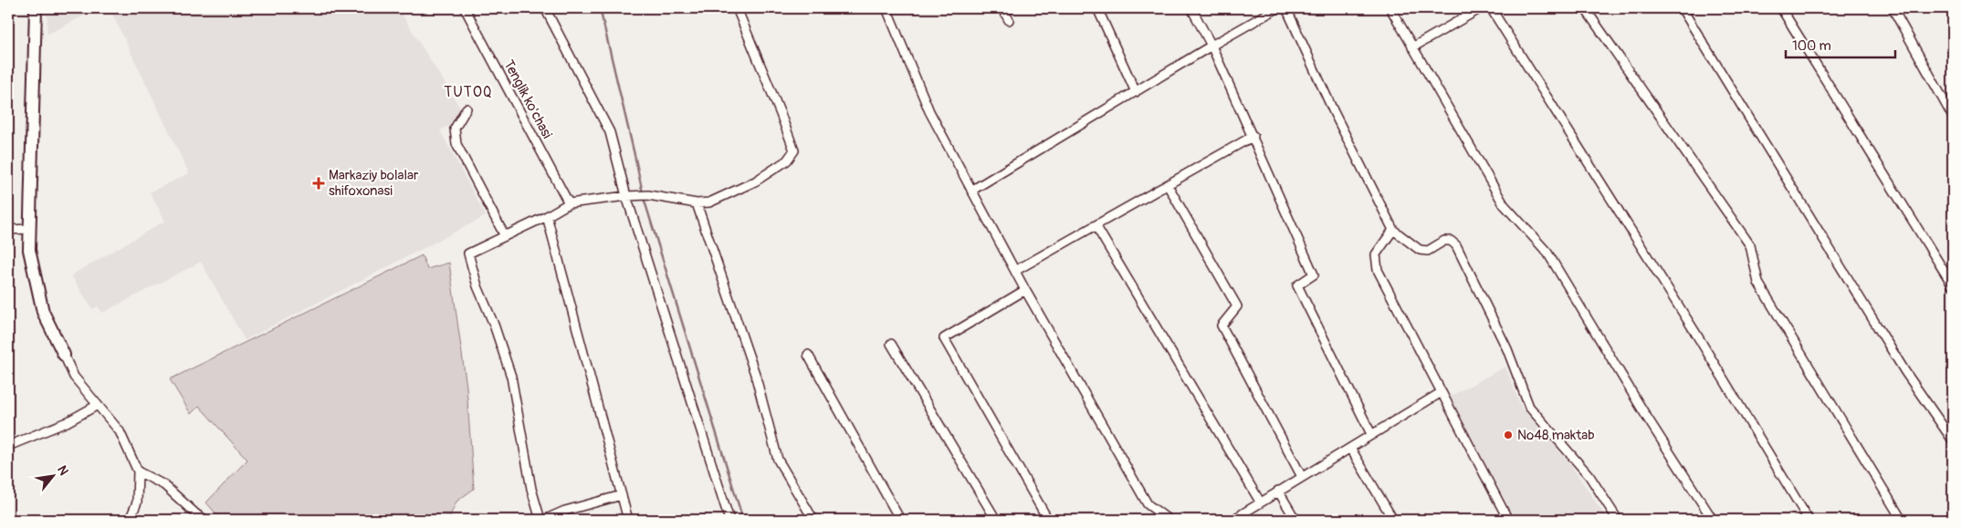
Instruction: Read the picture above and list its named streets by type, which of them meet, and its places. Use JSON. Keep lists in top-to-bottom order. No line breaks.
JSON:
{"streets":{"street":["Tenglik ko'chasi"]},"districts":["TUTOQ"],"places":{"health":["Markaziy bolalar shifoxonasi"],"other":["№48 maktab"]},"scale_bar":"100 m","north":"top right"}
